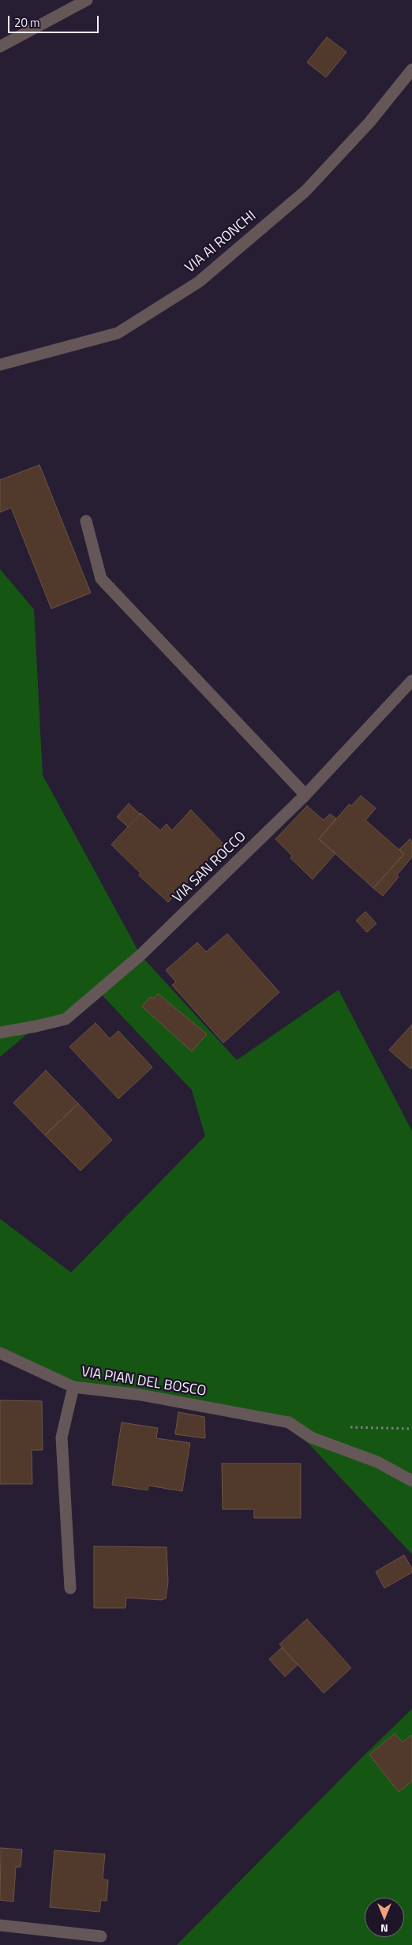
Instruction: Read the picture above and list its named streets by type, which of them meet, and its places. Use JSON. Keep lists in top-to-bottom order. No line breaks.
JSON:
{"streets":{"street":["VIA AI RONCHI","VIA SAN ROCCO","VIA PIAN DEL BOSCO"]},"scale_bar":"20 m","north":"bottom"}
